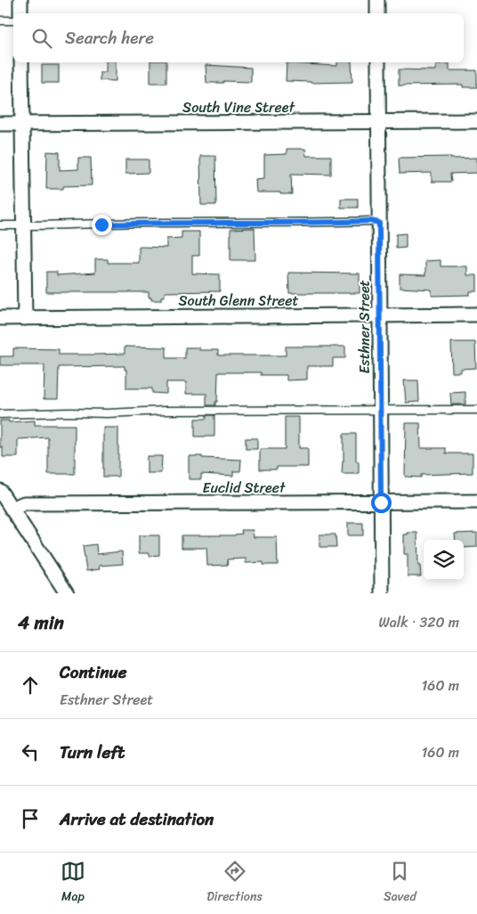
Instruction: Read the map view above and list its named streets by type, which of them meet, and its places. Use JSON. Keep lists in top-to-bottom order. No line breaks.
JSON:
{"streets":{"street":["South Vine Street","South Glenn Street","Esthner Street","Euclid Street"]},"crossings":[["South Vine Street","Esthner Street"],["South Glenn Street","Esthner Street"],["Esthner Street","Euclid Street"]],"page":{"search":"Search here","heading":["4 min","Walk · 320 m"],"list":[["Continue","Esthner Street","160 m"],["Turn left","160 m"],"Arrive at destination"],"nav":["Map","Directions","Saved"]}}
